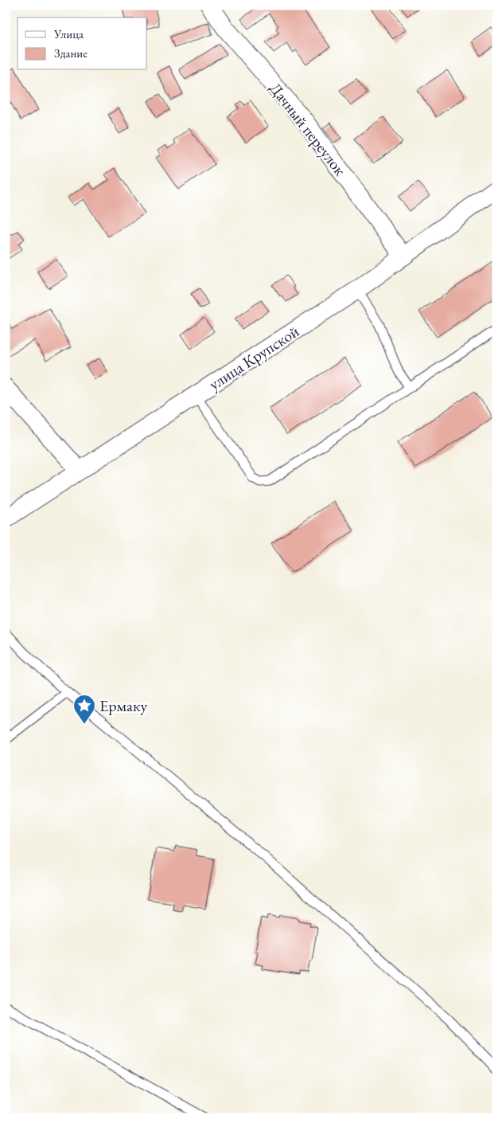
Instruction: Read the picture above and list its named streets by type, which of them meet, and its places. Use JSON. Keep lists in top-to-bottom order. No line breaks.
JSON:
{"streets":{"street":["Дачный переулок","улица Крупской"]},"crossings":[["Дачный переулок","улица Крупской"]],"places":{"place":["Ермаку"]},"legend":["Улица","Здание"]}
